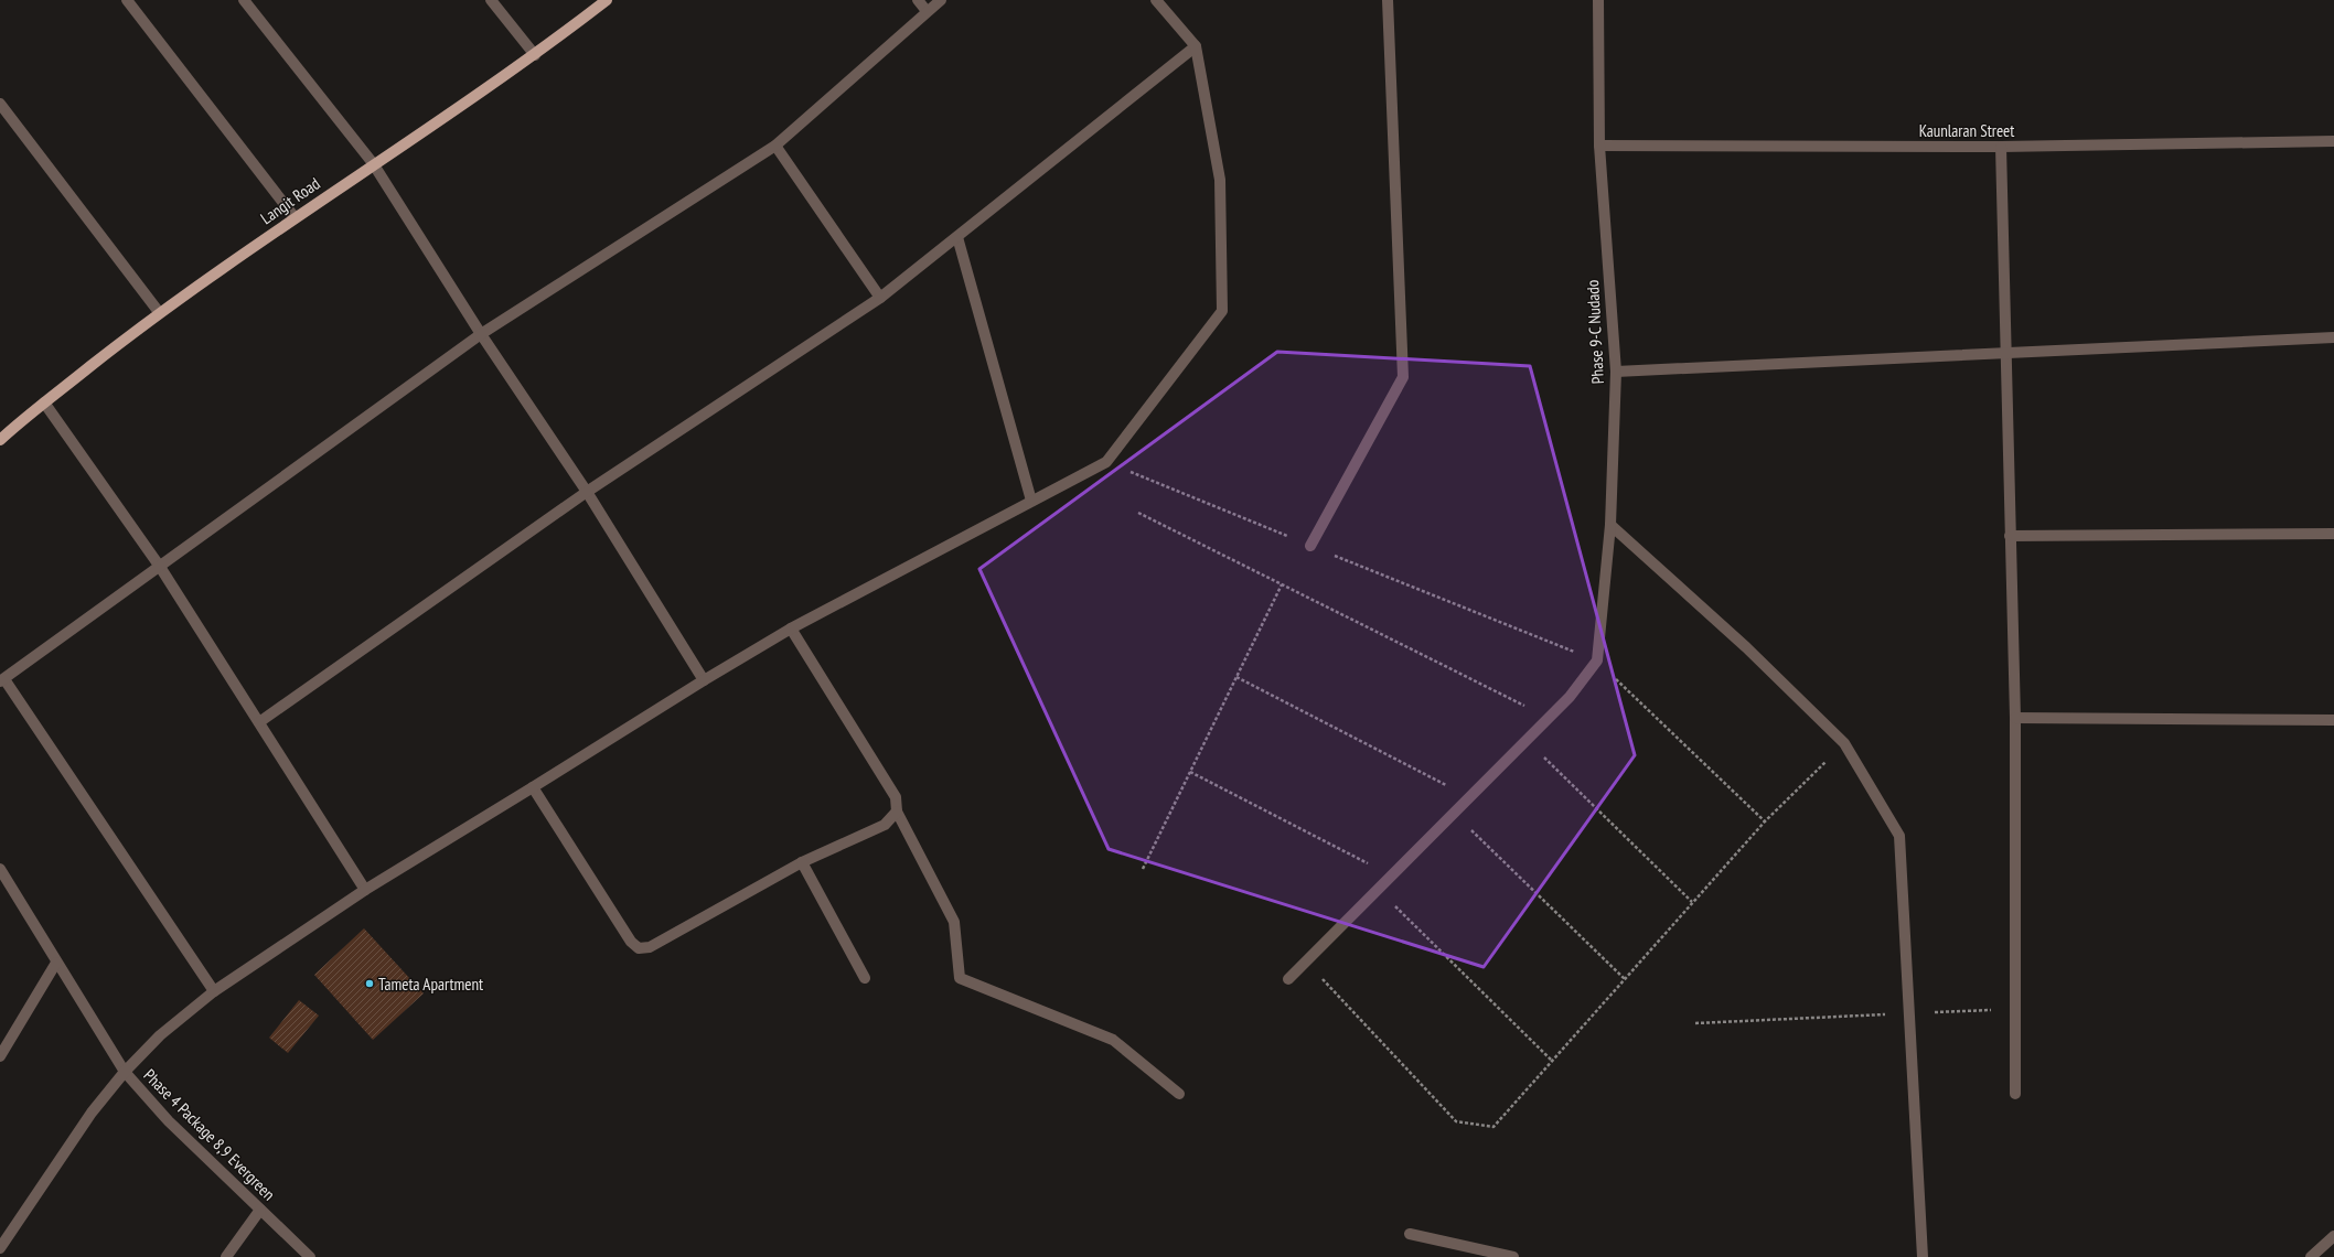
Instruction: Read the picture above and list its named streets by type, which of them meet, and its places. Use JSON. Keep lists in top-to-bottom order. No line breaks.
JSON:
{"streets":{"main road":["Langit Road"],"street":["Kaunlaran Street","Phase 9-C Nudado","Phase 4 Package 8,9 Evergreen"]},"crossings":[["Kaunlaran Street","Phase 9-C Nudado"]],"places":["Tameta Apartment"]}
